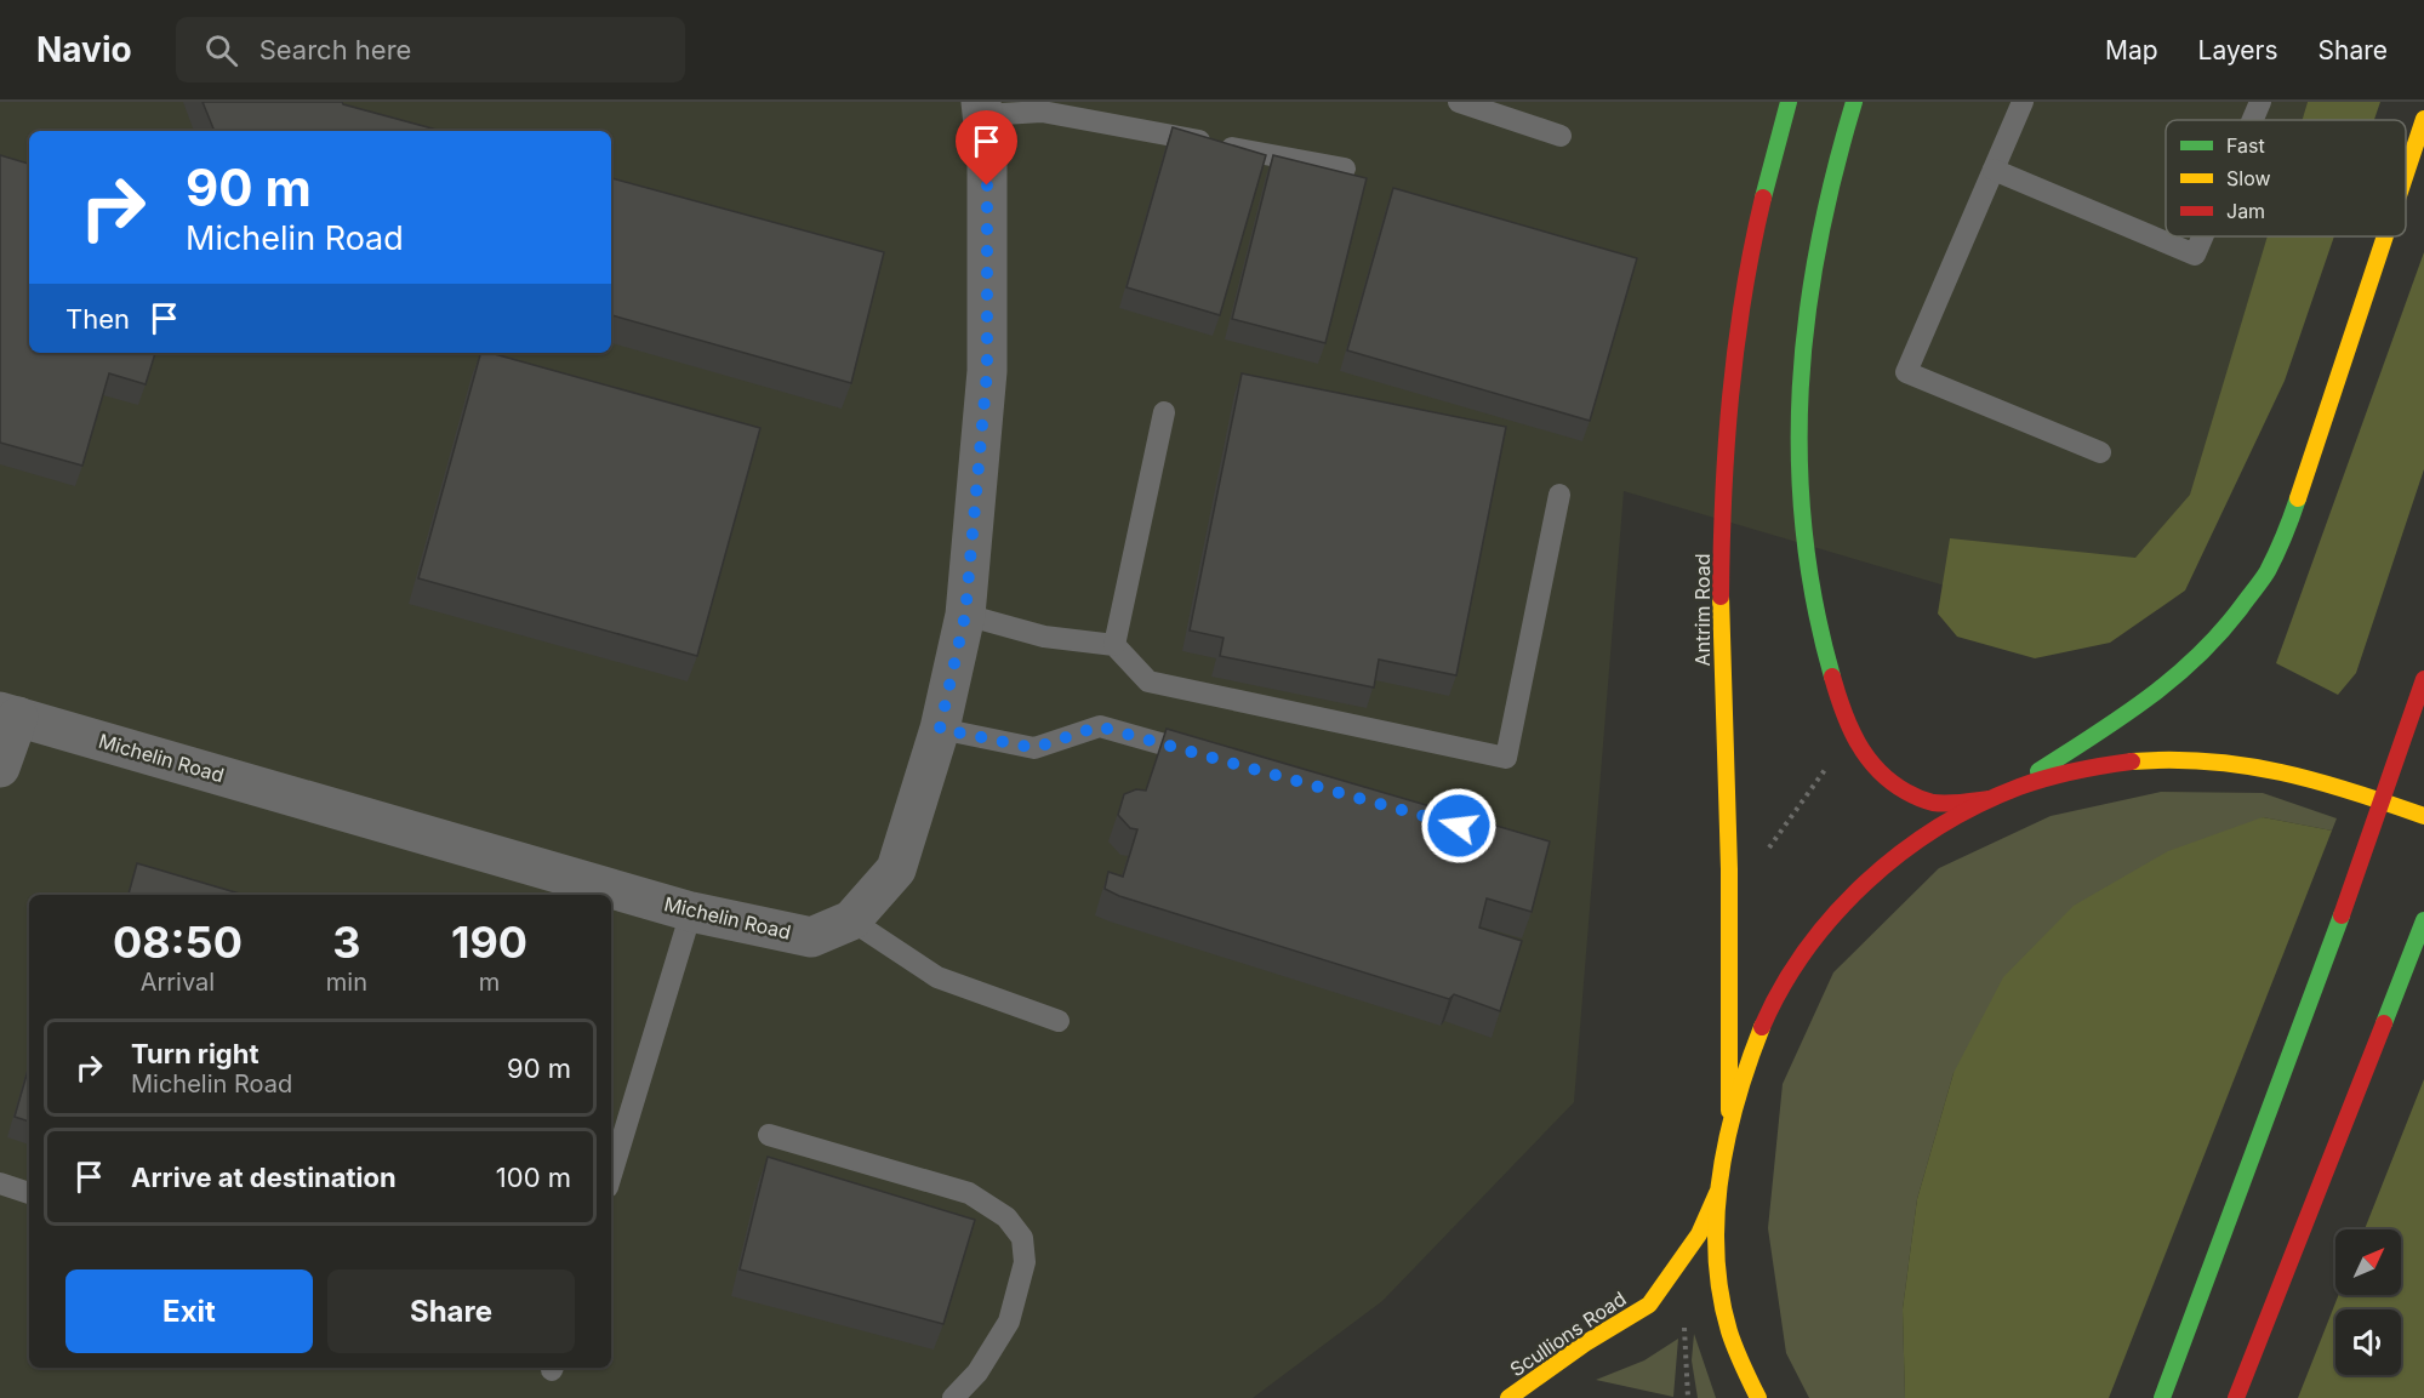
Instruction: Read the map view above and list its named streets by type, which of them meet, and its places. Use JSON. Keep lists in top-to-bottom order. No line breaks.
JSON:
{"streets":{"main road":["Antrim Road","Scullions Road"],"street":["Michelin Road"]},"legend":["Fast","Slow","Jam"],"north":"top right","page":{"header":"Navio","search":"Search here","nav":["Map","Layers","Share"],"turn":["90 m","Michelin Road"],"then":"Then","eta":["08:50","Arrival","3","min","190","m"],"list":[{"name":"Turn right","note":"Michelin Road","value":"90 m"},{"name":"Arrive at destination","value":"100 m"}],"buttons":["Exit","Share"]}}
